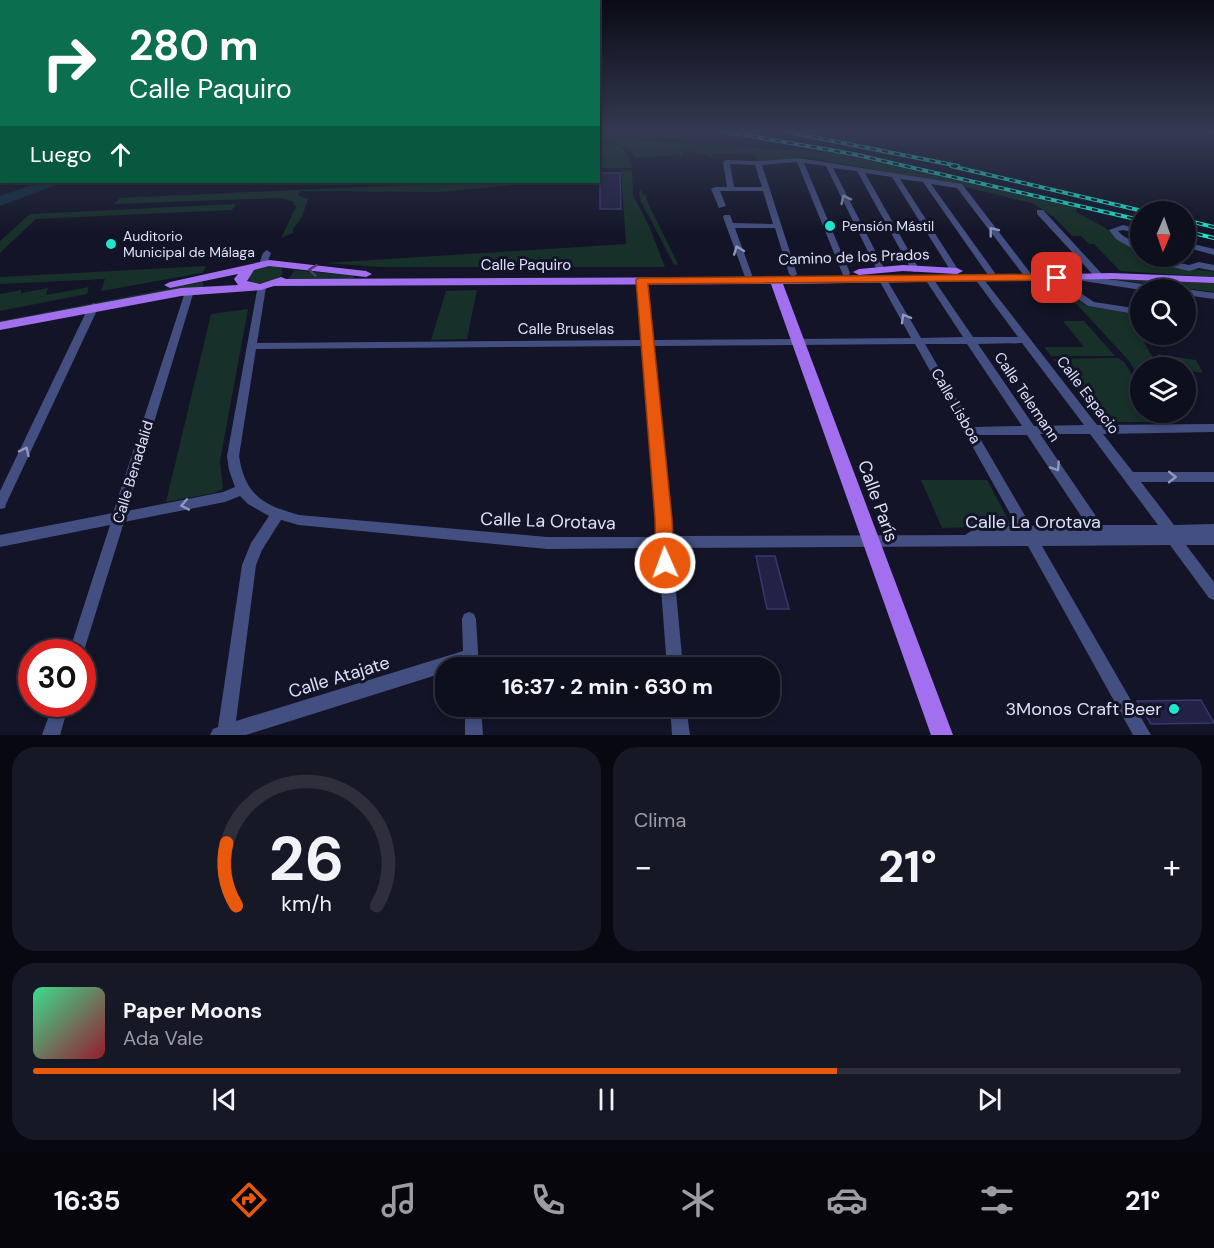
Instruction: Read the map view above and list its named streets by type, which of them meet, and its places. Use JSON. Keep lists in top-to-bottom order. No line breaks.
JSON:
{"streets":{"main road":["Camino de los Prados","Calle Paquiro","Calle París"],"street":["Calle Bruselas","Calle Espacio","Calle Telemann","Calle Lisboa","Calle Benadalid","Calle La Orotava","Calle Atajate"]},"crossings":[["Camino de los Prados","Calle Paquiro"],["Camino de los Prados","Calle Espacio"],["Camino de los Prados","Calle Telemann"],["Camino de los Prados","Calle Lisboa"],["Camino de los Prados","Calle París"],["Calle Paquiro","Calle París"],["Calle Bruselas","Calle Espacio"],["Calle Bruselas","Calle Telemann"],["Calle Bruselas","Calle Lisboa"],["Calle Bruselas","Calle París"],["Calle Espacio","Calle La Orotava"],["Calle Lisboa","Calle La Orotava"],["Calle París","Calle La Orotava"]],"places":["Pensión Mástil","Auditorio Municipal de Málaga","3Monos Craft Beer"],"north":"bottom","page":{"turn":["280 m","Calle Paquiro"],"then":"Luego","limit":"30","trip":"16:37 · 2 min · 630 m","tile":"Clima","heat":["−","21°","+"],"song":["Paper Moons","Ada Vale"],"tabs":["16:35","21°"],"gauge":["26","km/h"]}}
